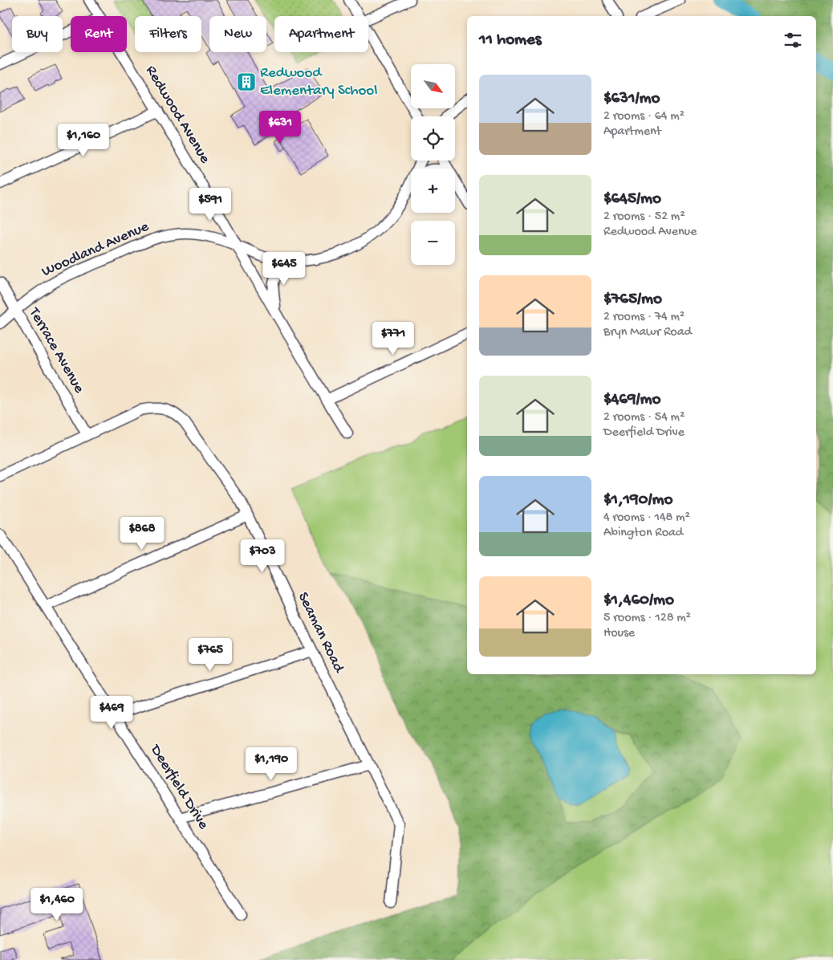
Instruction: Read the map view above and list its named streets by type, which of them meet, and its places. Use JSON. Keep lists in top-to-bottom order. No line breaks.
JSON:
{"streets":{"street":["Redwood Avenue","Woodland Avenue","Terrace Avenue","Seaman Road","Deerfield Drive"]},"crossings":[["Redwood Avenue","Woodland Avenue"],["Woodland Avenue","Terrace Avenue"],["Terrace Avenue","Seaman Road"]],"places":{"building":["Redwood Elementary School"]},"north":"bottom right","page":{"chip":["Buy","Rent","Filters","New","Apartment"],"heading":"11 homes","map_buttons":["+","−"],"list":[{"name":"$631/mo","note":"2 rooms · 64 m² · Apartment"},{"name":"$645/mo","note":"2 rooms · 52 m² · Redwood Avenue"},{"name":"$765/mo","note":"2 rooms · 74 m² · Bryn Mawr Road"},{"name":"$469/mo","note":"2 rooms · 54 m² · Deerfield Drive"},{"name":"$1,190/mo","note":"4 rooms · 148 m² · Abington Road"},{"name":"$1,460/mo","note":"5 rooms · 128 m² · House"}],"price":["$631","$1,160","$591","$645","$771","$868","$703","$765","$469","$1,190","$1,460"]}}
